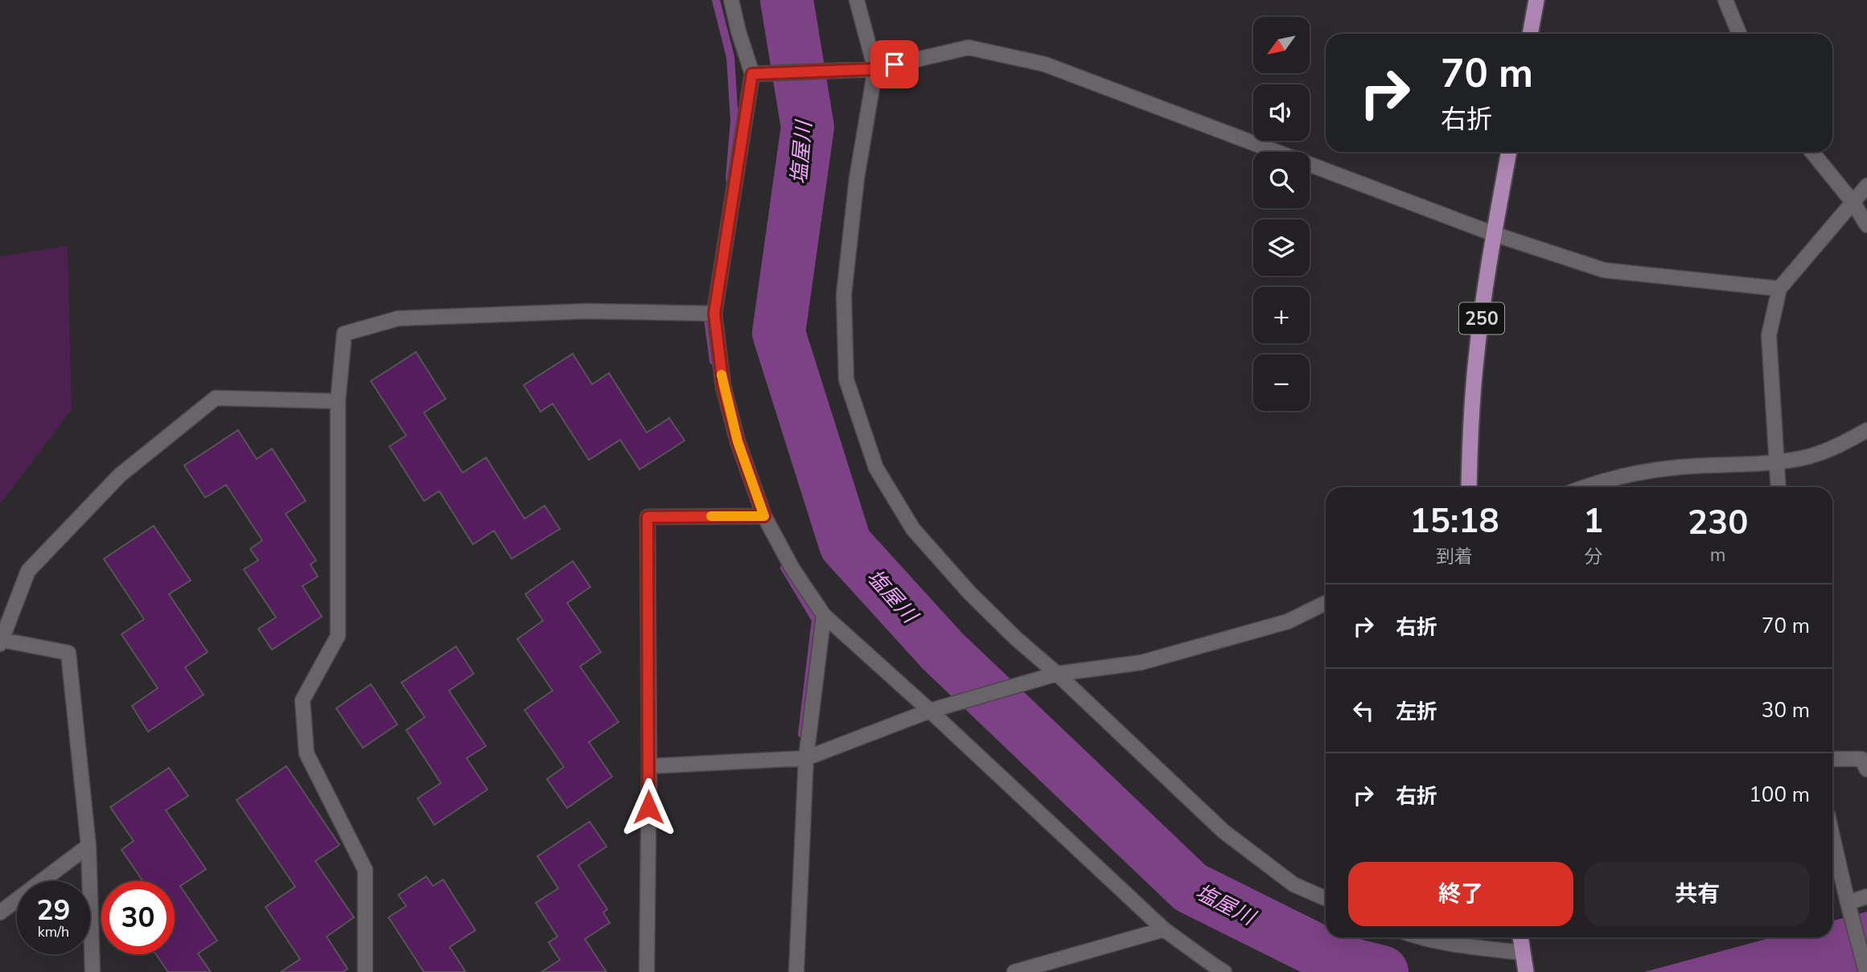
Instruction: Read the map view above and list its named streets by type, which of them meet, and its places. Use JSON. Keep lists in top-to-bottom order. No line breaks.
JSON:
{"streets":{"highway":["250"]},"water":["塩屋川"],"north":"bottom left","page":{"map_buttons":["+","−"],"turn":["70 m","右折"],"eta":["15:18","到着","1","分","230","m"],"list":[{"name":"右折","value":"70 m"},{"name":"左折","value":"30 m"},{"name":"右折","value":"100 m"}],"buttons":["終了","共有"],"speed":"29 km/h","limit":"30"}}
